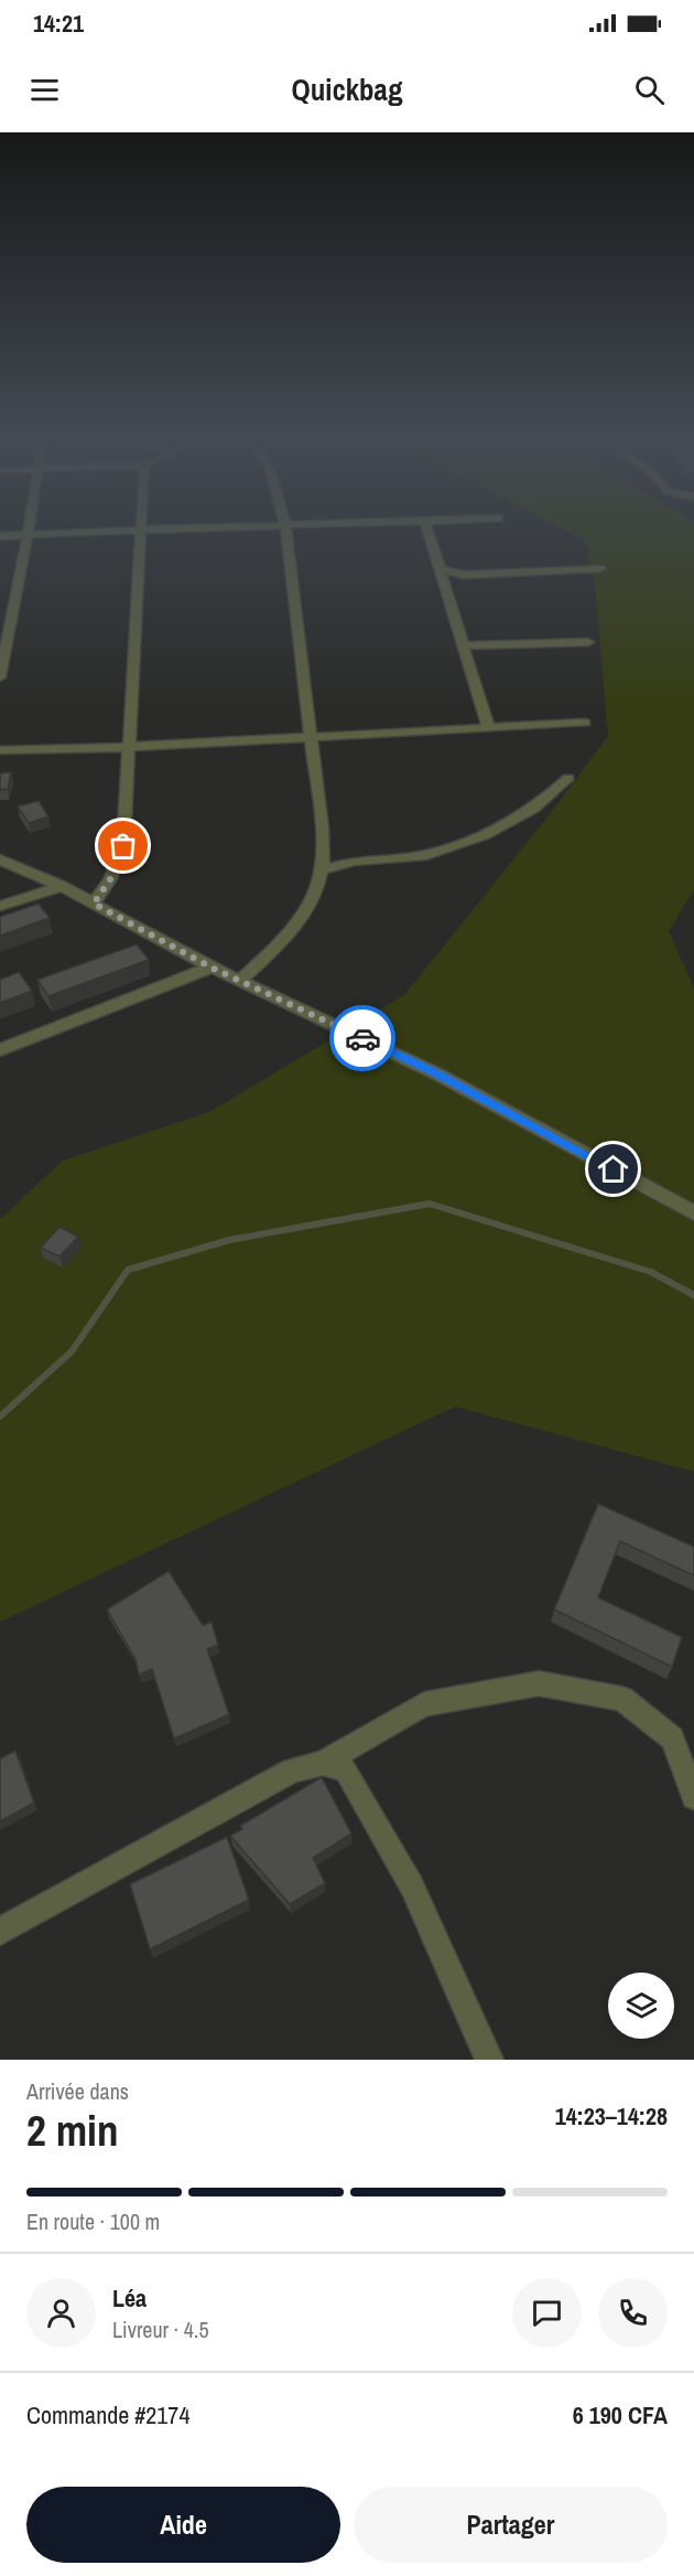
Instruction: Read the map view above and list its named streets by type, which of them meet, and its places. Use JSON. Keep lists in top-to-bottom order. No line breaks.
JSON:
{"page":{"status":"14:21","header":"Quickbag","heading":["2 min","Arrivée dans","14:23–14:28"],"panel":["Léa","Livreur · 4.5","Commande #2174","6 190 CFA"],"bar":"En route · 100 m","buttons":["Aide","Partager"]}}
